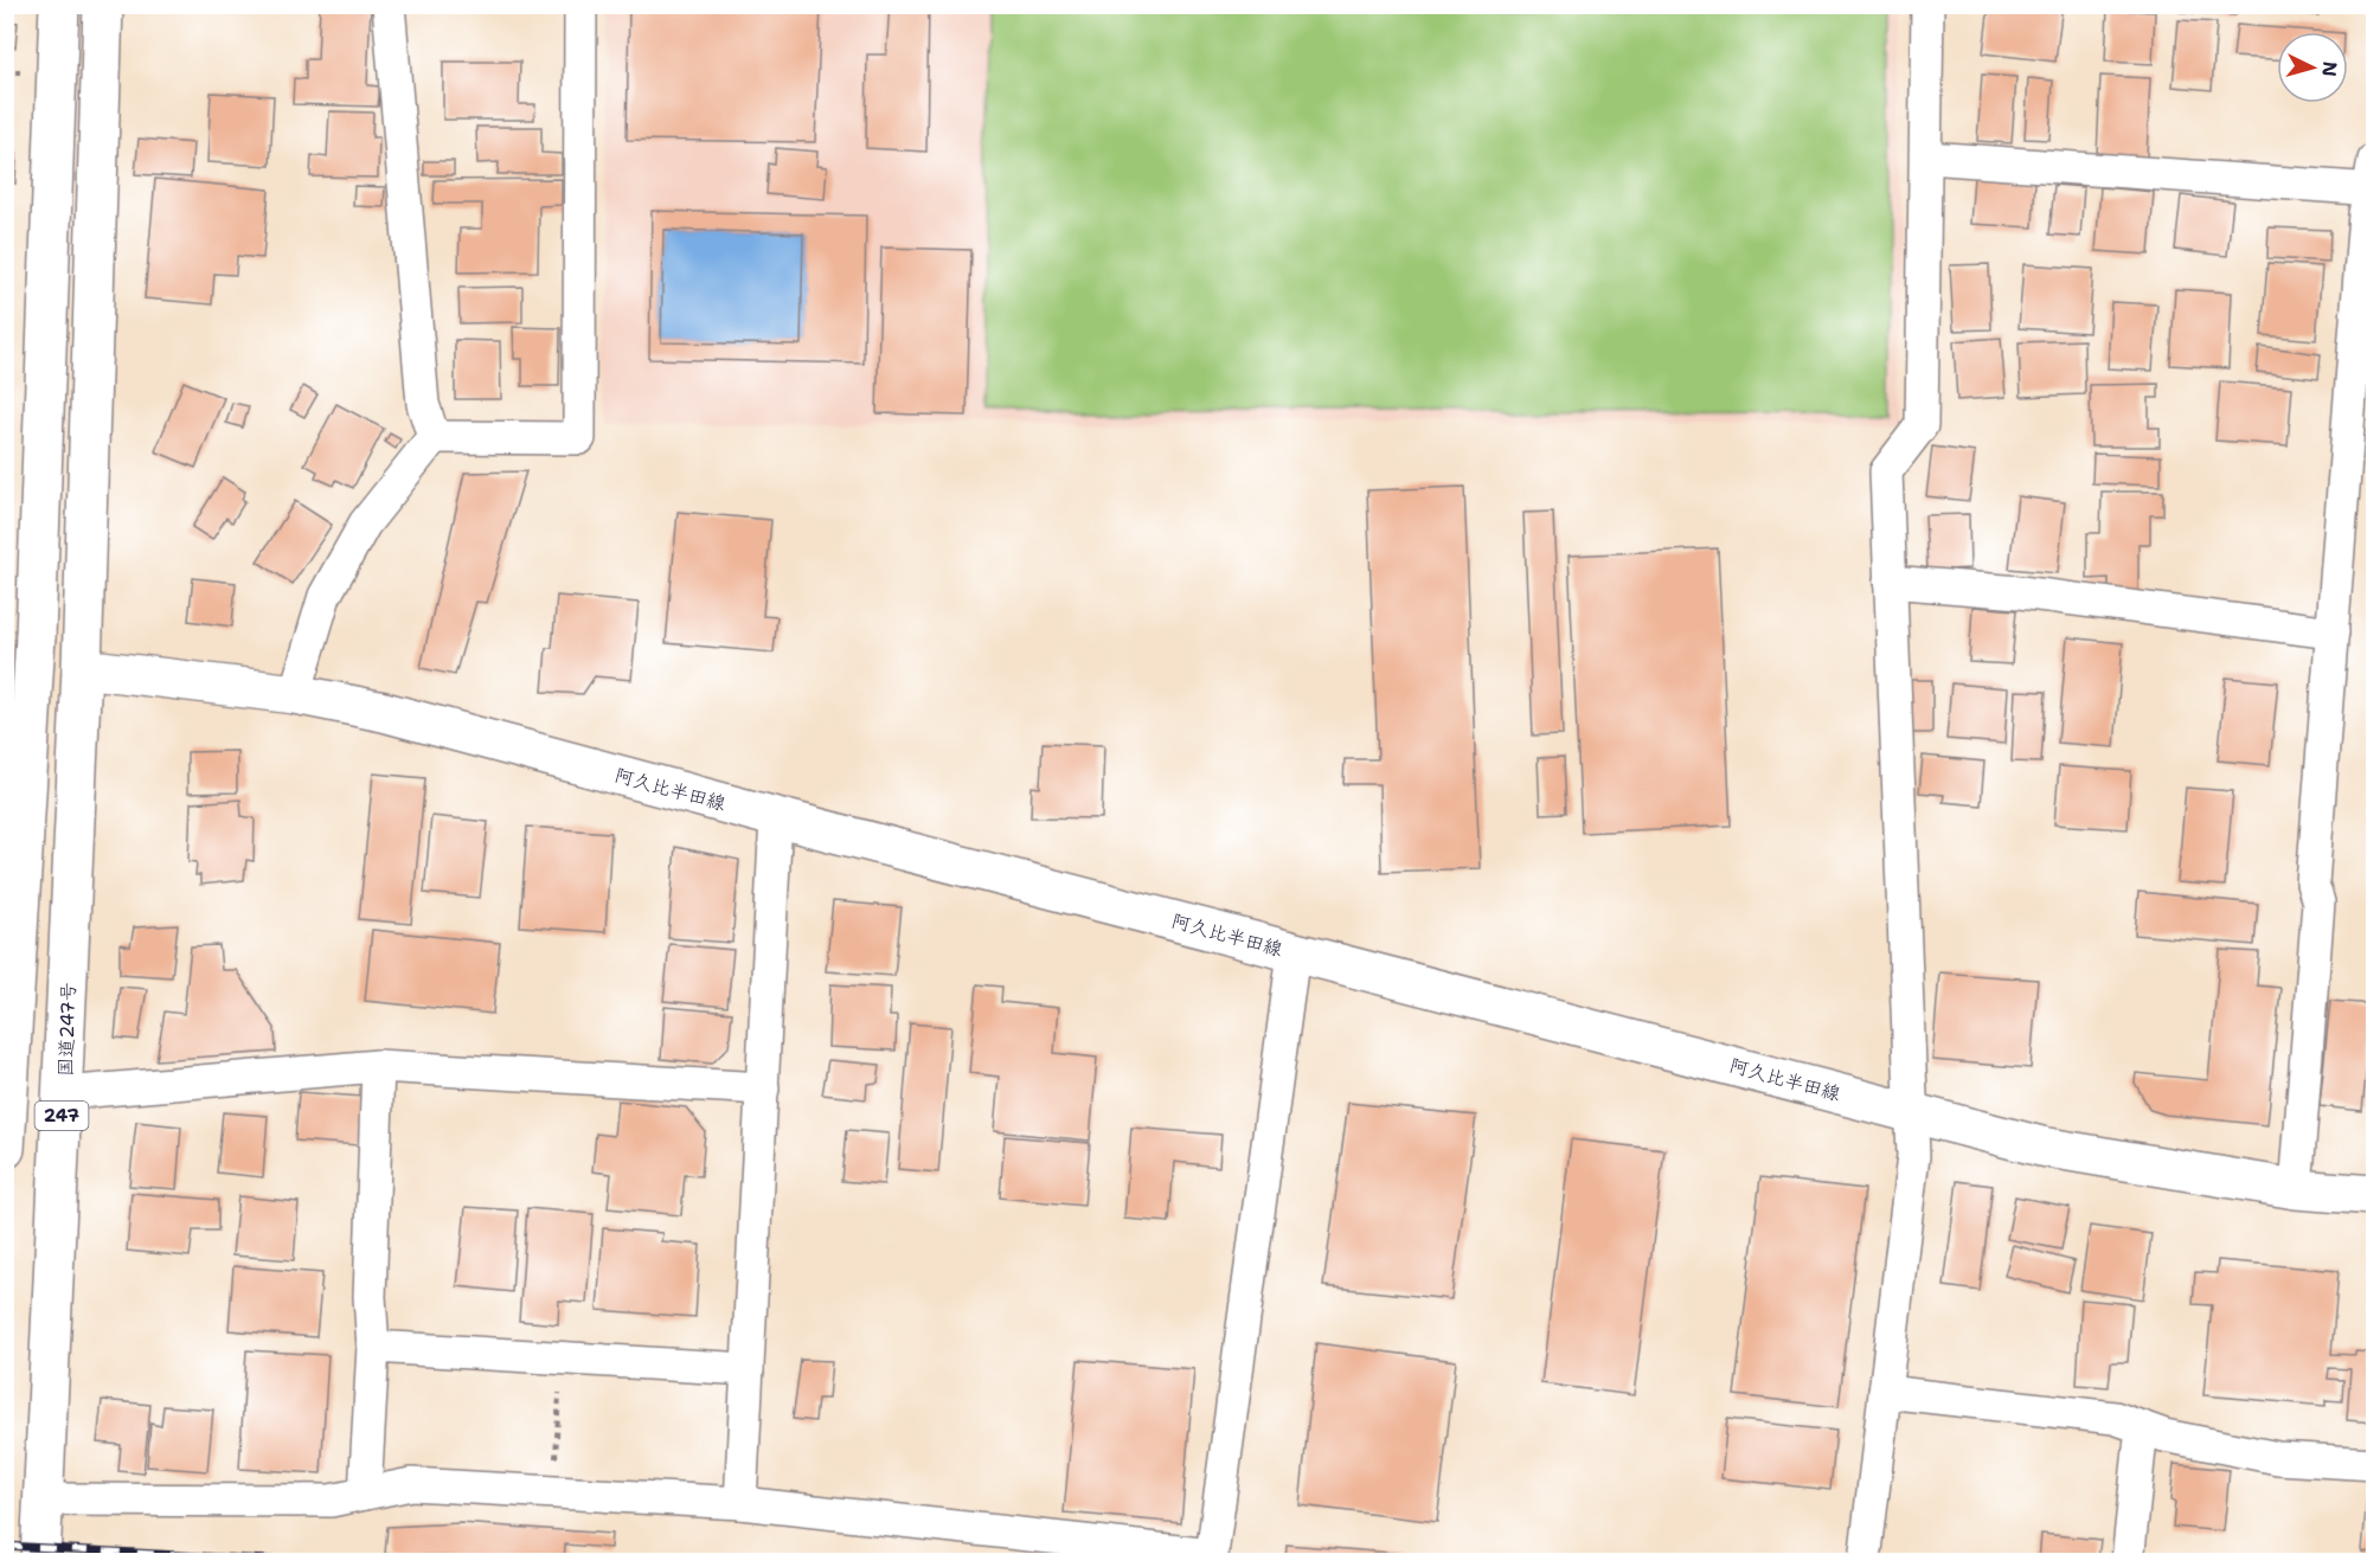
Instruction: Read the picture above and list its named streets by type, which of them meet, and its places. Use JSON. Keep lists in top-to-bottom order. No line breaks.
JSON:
{"streets":{"main road":["阿久比半田線","国道247号","247"]},"crossings":[["阿久比半田線","国道247号"]],"north":"right"}
